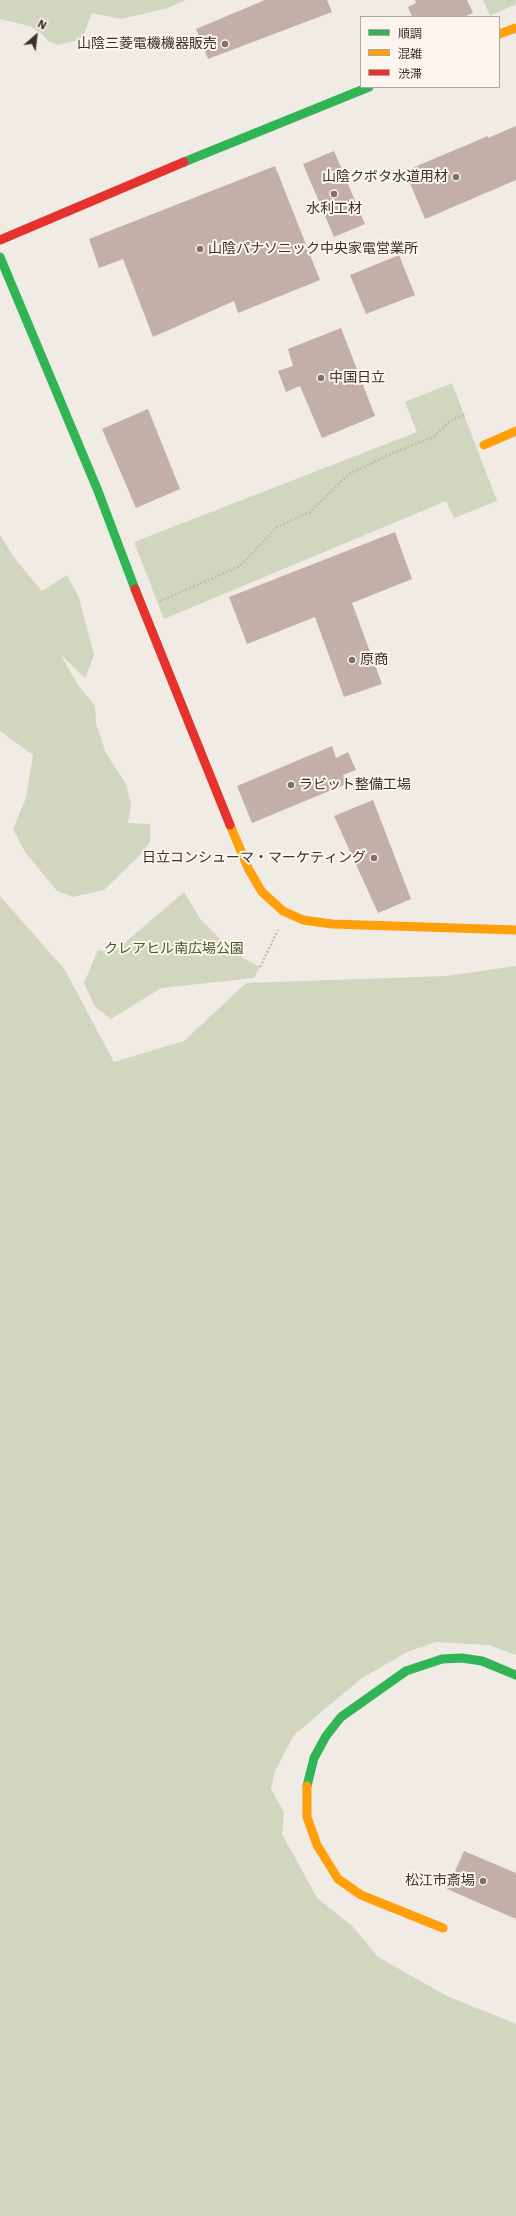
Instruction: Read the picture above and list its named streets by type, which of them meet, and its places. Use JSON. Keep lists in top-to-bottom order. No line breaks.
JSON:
{"parks":["クレアヒル南広場公園"],"places":["山陰三菱電機機器販売","山陰クボタ水道用材","水利工材","山陰パナソニック中央家電営業所","中国日立","原商","ラビット整備工場","日立コンシューマ・マーケティング","松江市斎場"],"legend":["順調","混雑","渋滞"],"north":"top right"}
